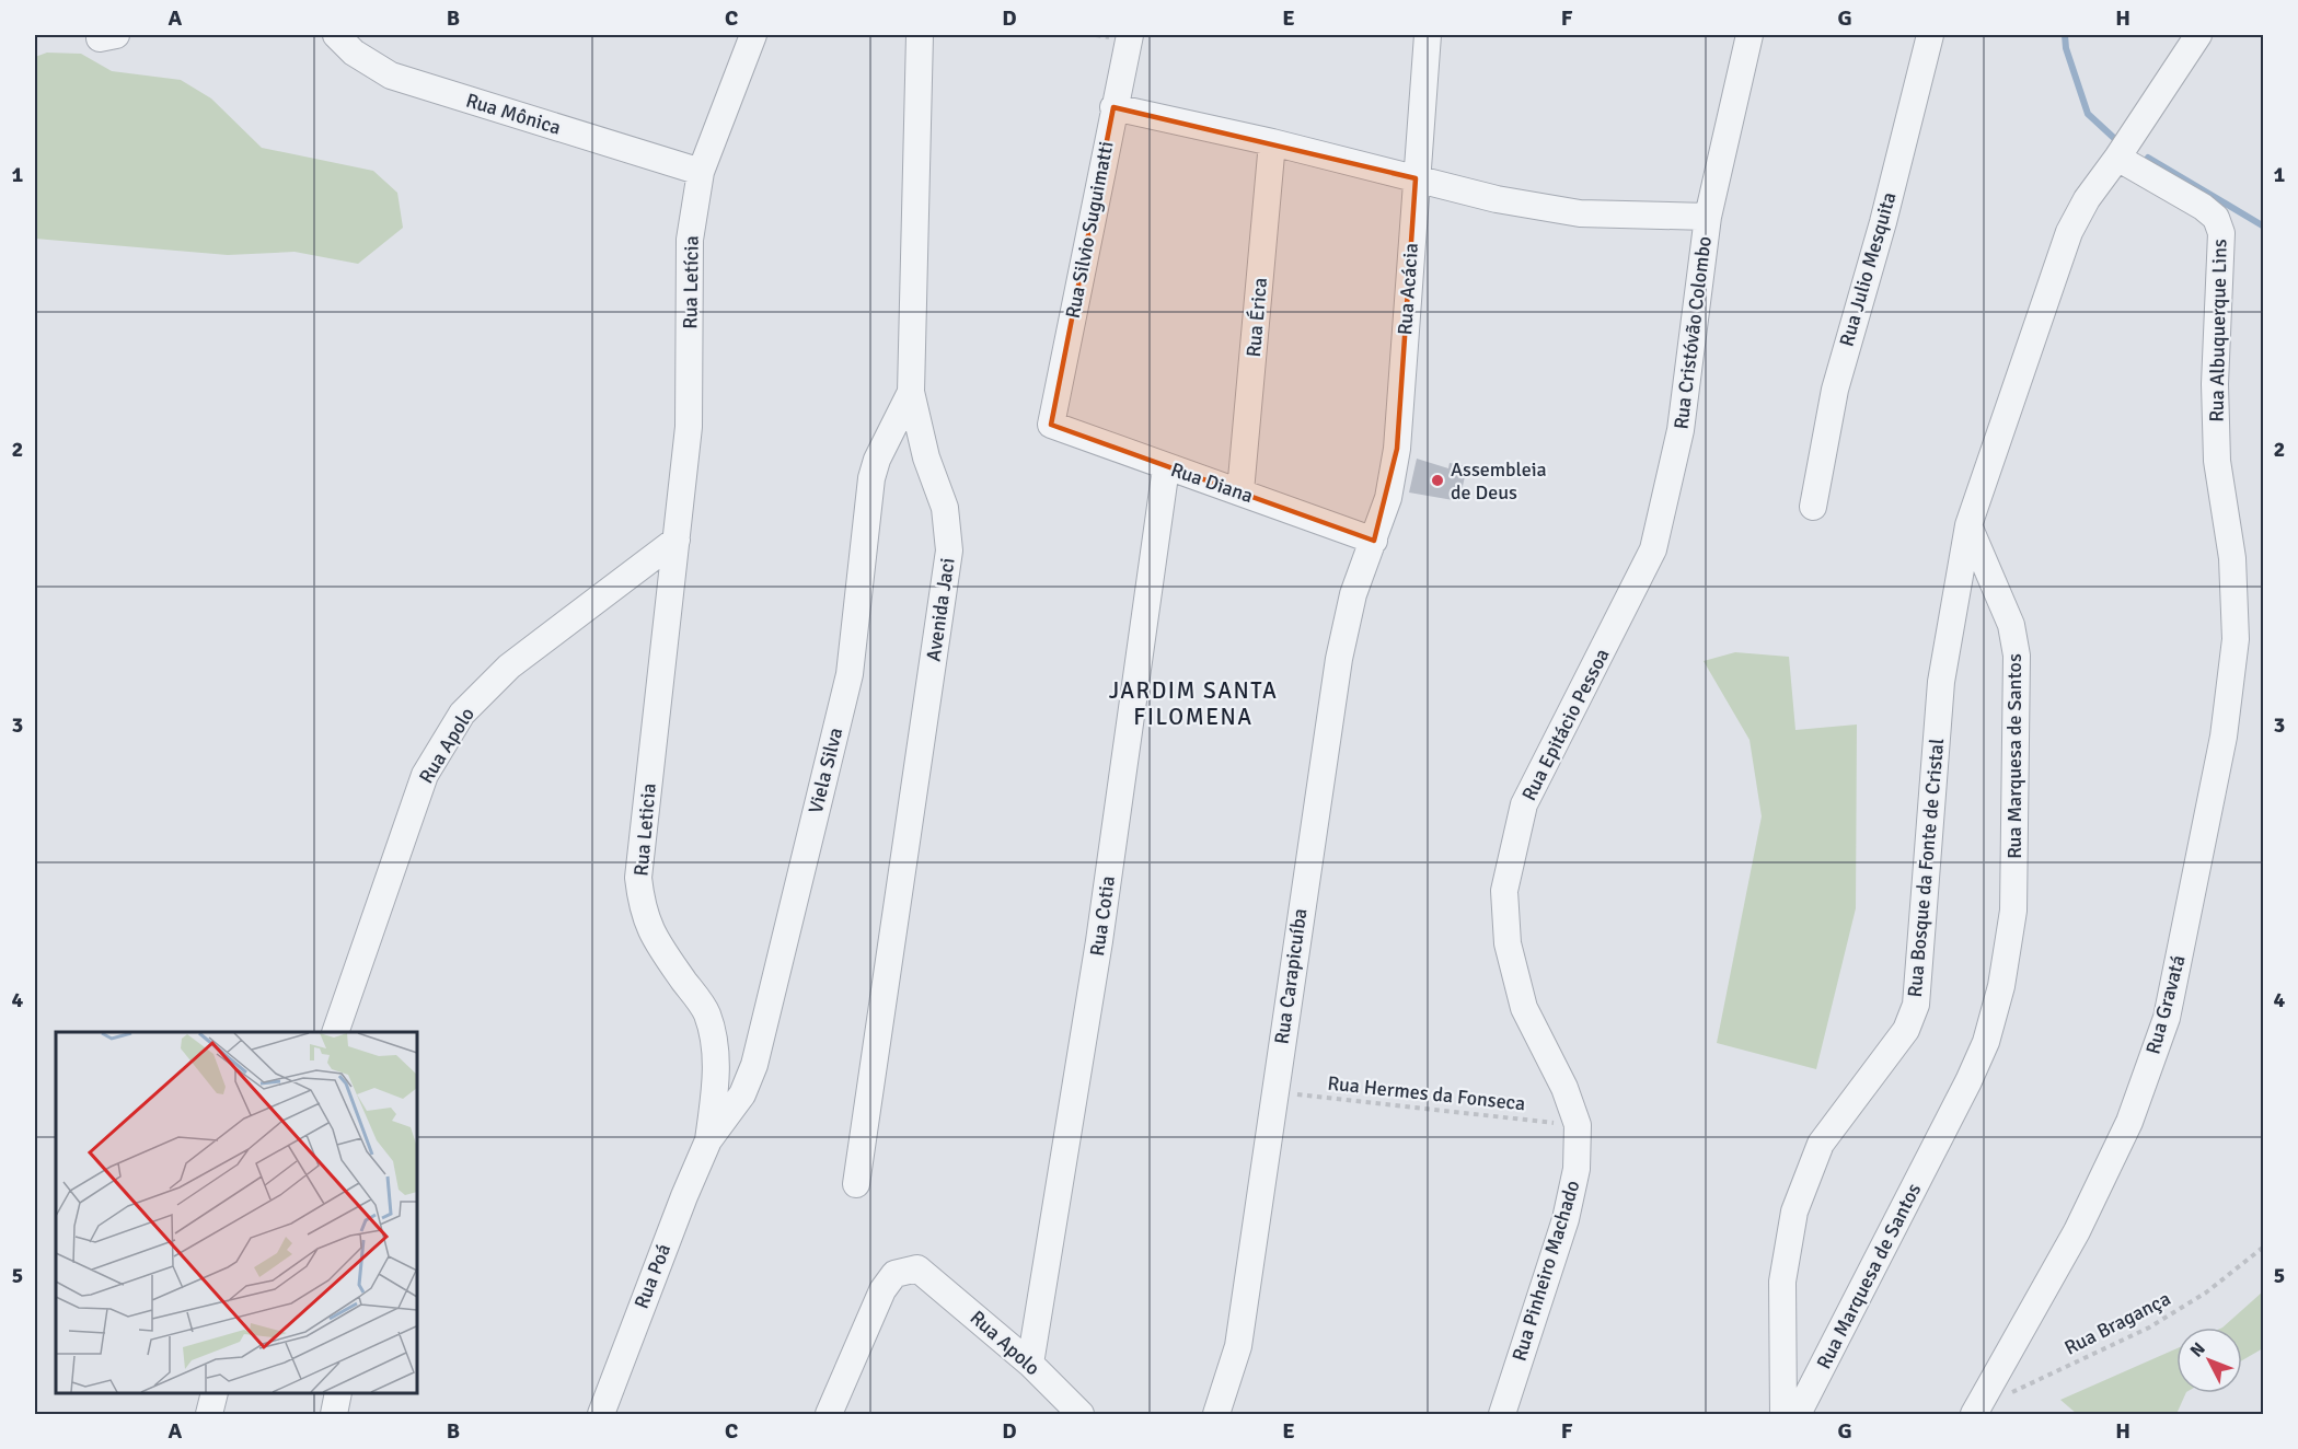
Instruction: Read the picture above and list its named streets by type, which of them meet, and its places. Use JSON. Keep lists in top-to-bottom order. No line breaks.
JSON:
{"streets":{"street":["Rua Mônica","Rua Silvio Suguimatti","Rua Julio Mesquita","Rua Letícia","Rua Acácia","Rua Érica","Rua Albuquerque Lins","Rua Cristóvão Colombo","Rua Diana","Avenida Jaci","Rua Epitácio Pessoa","Rua Apolo","Rua Marquesa de Santos","Viela Silva","Rua Leticia","Rua Bosque da Fonte de Cristal","Rua Cotia","Rua Carapicuíba","Rua Gravatá","Rua Pinheiro Machado","Rua Poá"],"path":["Rua Hermes da Fonseca","Rua Bragança"]},"crossings":[["Rua Mônica","Rua Letícia"],["Rua Silvio Suguimatti","Rua Diana"],["Rua Letícia","Rua Apolo"],["Rua Letícia","Rua Leticia"],["Rua Acácia","Rua Diana"],["Rua Acácia","Rua Carapicuíba"],["Rua Érica","Rua Diana"],["Rua Albuquerque Lins","Rua Gravatá"],["Rua Cristóvão Colombo","Rua Epitácio Pessoa"],["Rua Diana","Rua Cotia"],["Rua Diana","Rua Carapicuíba"],["Avenida Jaci","Viela Silva"],["Rua Epitácio Pessoa","Rua Hermes da Fonseca"],["Rua Epitácio Pessoa","Rua Pinheiro Machado"],["Rua Apolo","Rua Leticia"],["Rua Apolo","Rua Cotia"],["Rua Marquesa de Santos","Rua Bosque da Fonte de Cristal"],["Viela Silva","Rua Leticia"],["Viela Silva","Rua Poá"],["Rua Leticia","Rua Poá"],["Rua Carapicuíba","Rua Hermes da Fonseca"],["Rua Hermes da Fonseca","Rua Pinheiro Machado"]],"districts":["JARDIM SANTA FILOMENA"],"places":["Assembleia de Deus"],"north":"top left","grid":{"columns":["A","B","C","D","E","F","G","H"],"rows":["1","2","3","4","5"]}}
